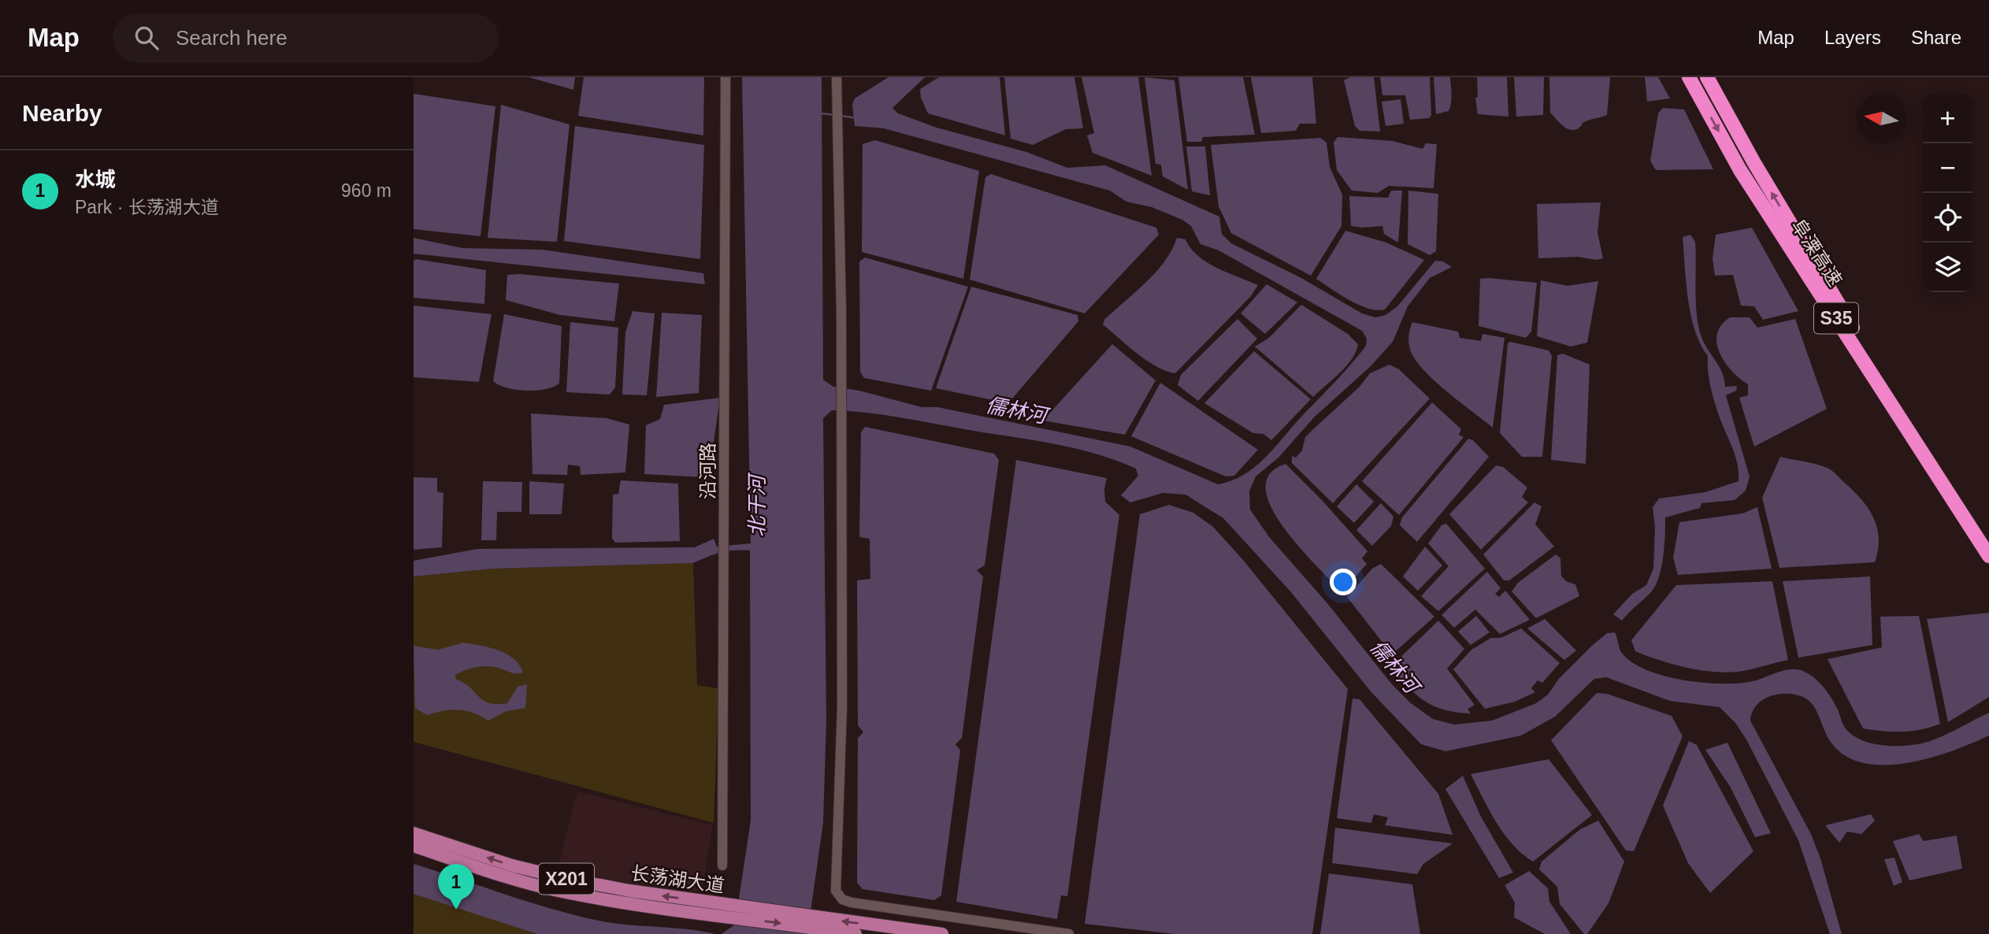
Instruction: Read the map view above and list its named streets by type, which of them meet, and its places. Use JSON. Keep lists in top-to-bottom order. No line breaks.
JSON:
{"streets":{"highway":["阜溧高速","S35"],"main road":["X201","长荡湖大道"],"street":["沿河路"]},"water":["儒林河","北干河"],"north":"left","page":{"header":"Map","search":"Search here","nav":["Map","Layers","Share"],"heading":"Nearby","map_buttons":["+","−"],"list":[{"mark":"1","name":"水城","note":"Park · 长荡湖大道","value":"960 m"}],"pins":"1"}}
